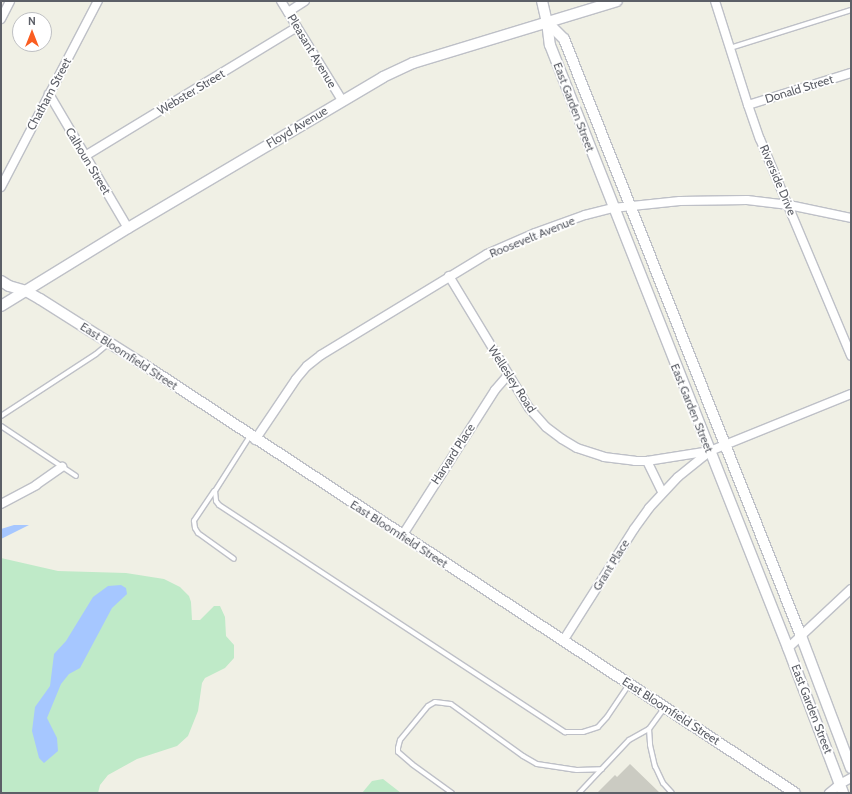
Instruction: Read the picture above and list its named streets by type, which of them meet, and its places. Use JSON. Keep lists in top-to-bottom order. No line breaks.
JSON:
{"streets":{"street":["Pleasant Avenue","Donald Street","Webster Street","Chatham Street","East Garden Street","Floyd Avenue","Calhoun Street","Riverside Drive","Roosevelt Avenue","East Bloomfield Street","Wellesley Road","Harvard Place","Grant Place"]},"crossings":[["Pleasant Avenue","Webster Street"],["Pleasant Avenue","Floyd Avenue"],["Donald Street","Riverside Drive"],["Webster Street","Calhoun Street"],["Chatham Street","Calhoun Street"],["East Garden Street","Floyd Avenue"],["East Garden Street","Roosevelt Avenue"],["East Garden Street","Wellesley Road"],["East Garden Street","Grant Place"],["Floyd Avenue","Calhoun Street"],["Floyd Avenue","East Bloomfield Street"],["Riverside Drive","Roosevelt Avenue"],["Roosevelt Avenue","East Bloomfield Street"],["Roosevelt Avenue","Wellesley Road"],["East Bloomfield Street","Harvard Place"],["East Bloomfield Street","Grant Place"],["Wellesley Road","Harvard Place"],["Wellesley Road","Grant Place"]],"north":"top"}
